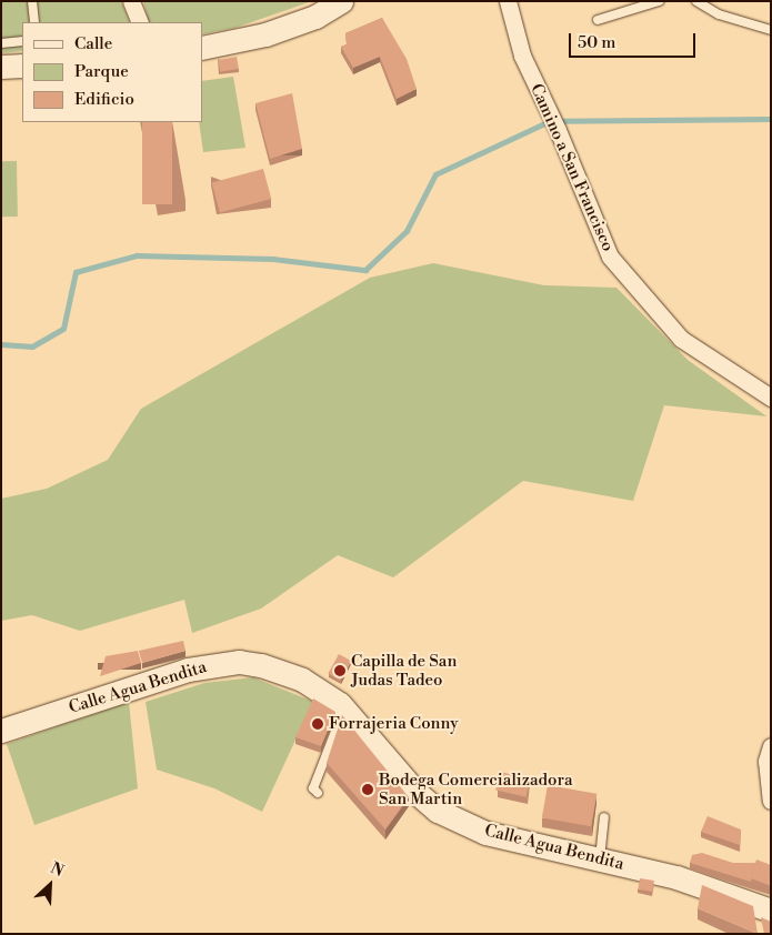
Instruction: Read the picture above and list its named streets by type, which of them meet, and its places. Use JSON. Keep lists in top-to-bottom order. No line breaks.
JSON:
{"streets":{"main road":["Calle Agua Bendita"],"street":["Camino a San Francisco"]},"places":["Capilla de San Judas Tadeo","Forrajeria Conny","Bodega Comercializadora San Martin"],"legend":["Calle","Parque","Edificio"],"scale_bar":"50 m","north":"top right"}
